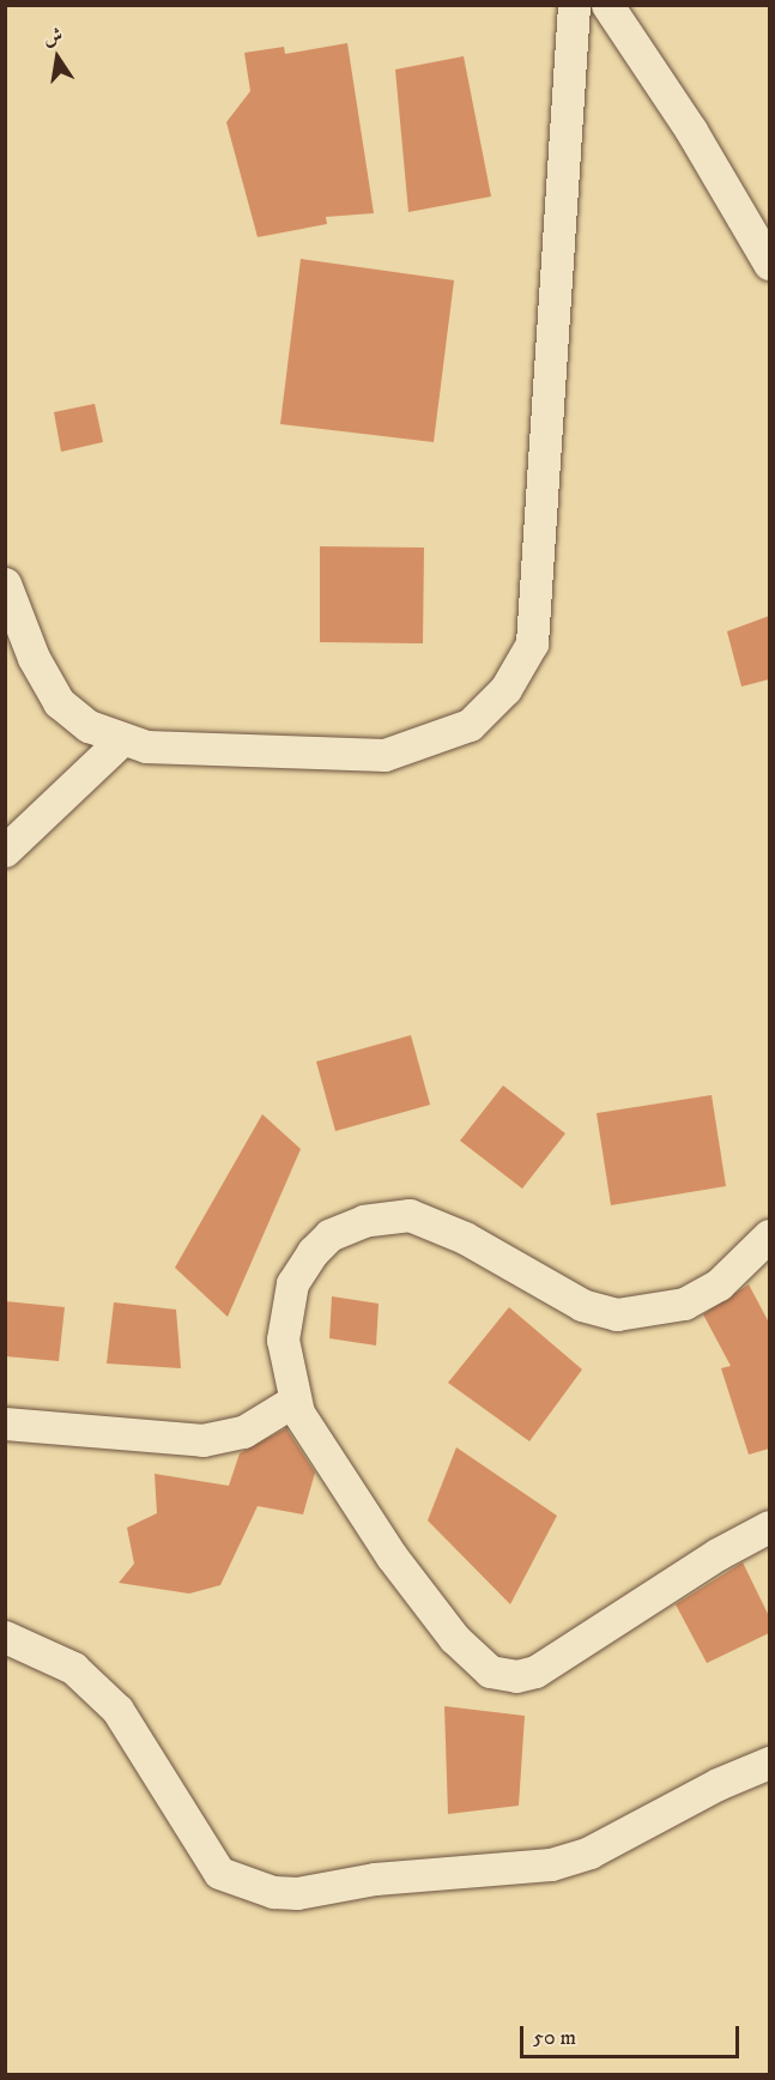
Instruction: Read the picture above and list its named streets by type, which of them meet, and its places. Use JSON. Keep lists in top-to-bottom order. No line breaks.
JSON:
{"scale_bar":"50 m","north":"top"}
